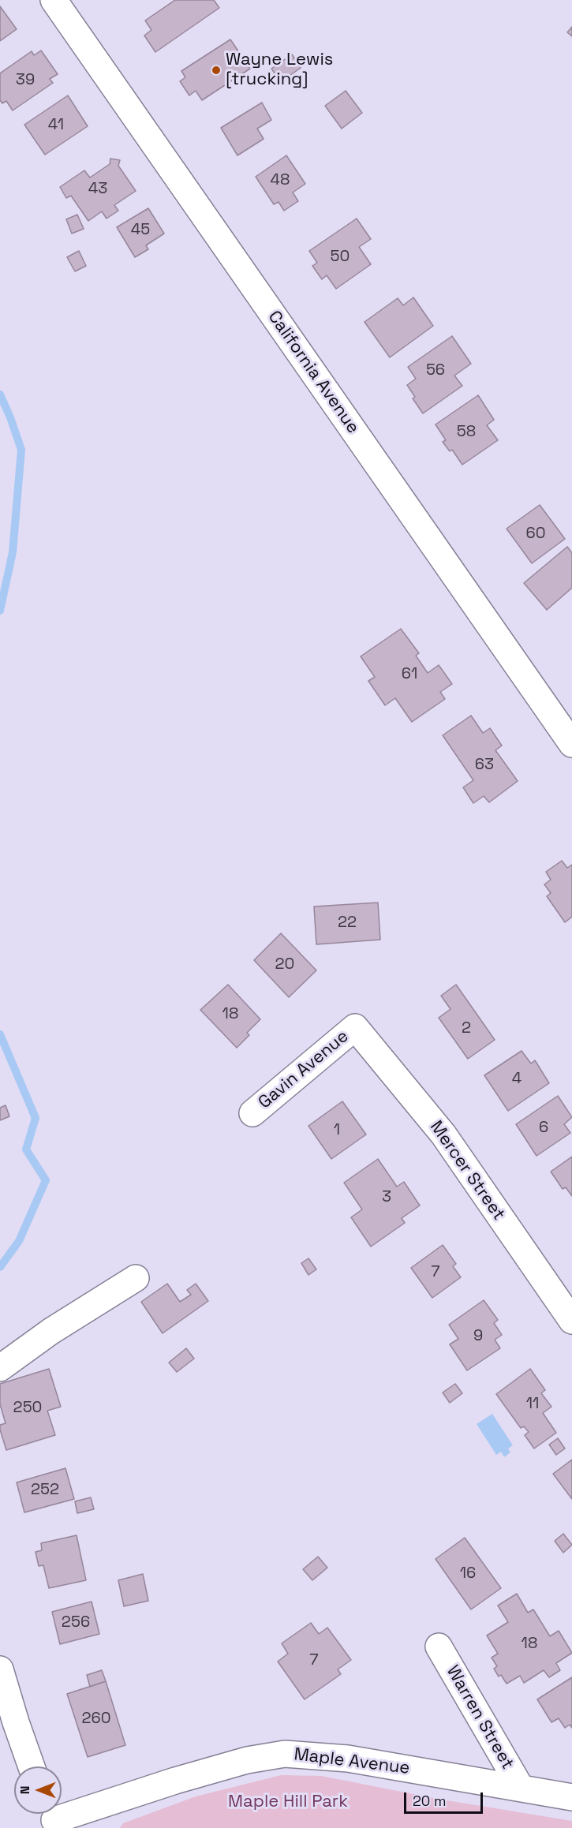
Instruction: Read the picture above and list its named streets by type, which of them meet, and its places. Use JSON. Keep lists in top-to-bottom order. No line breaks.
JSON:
{"streets":{"street":["California Avenue","Gavin Avenue","Mercer Street","Warren Street","Maple Avenue"]},"crossings":[["Gavin Avenue","Mercer Street"],["Warren Street","Maple Avenue"]],"parks":["Maple Hill Park"],"places":["Wayne Lewis [trucking]"],"house_numbers":["39","41","48","43","45","50","56","58","60","61","63","22","20","18","2","4","6","1","3","7","9","11","250","252","16","256","18","7","260"],"scale_bar":"20 m","north":"left"}
